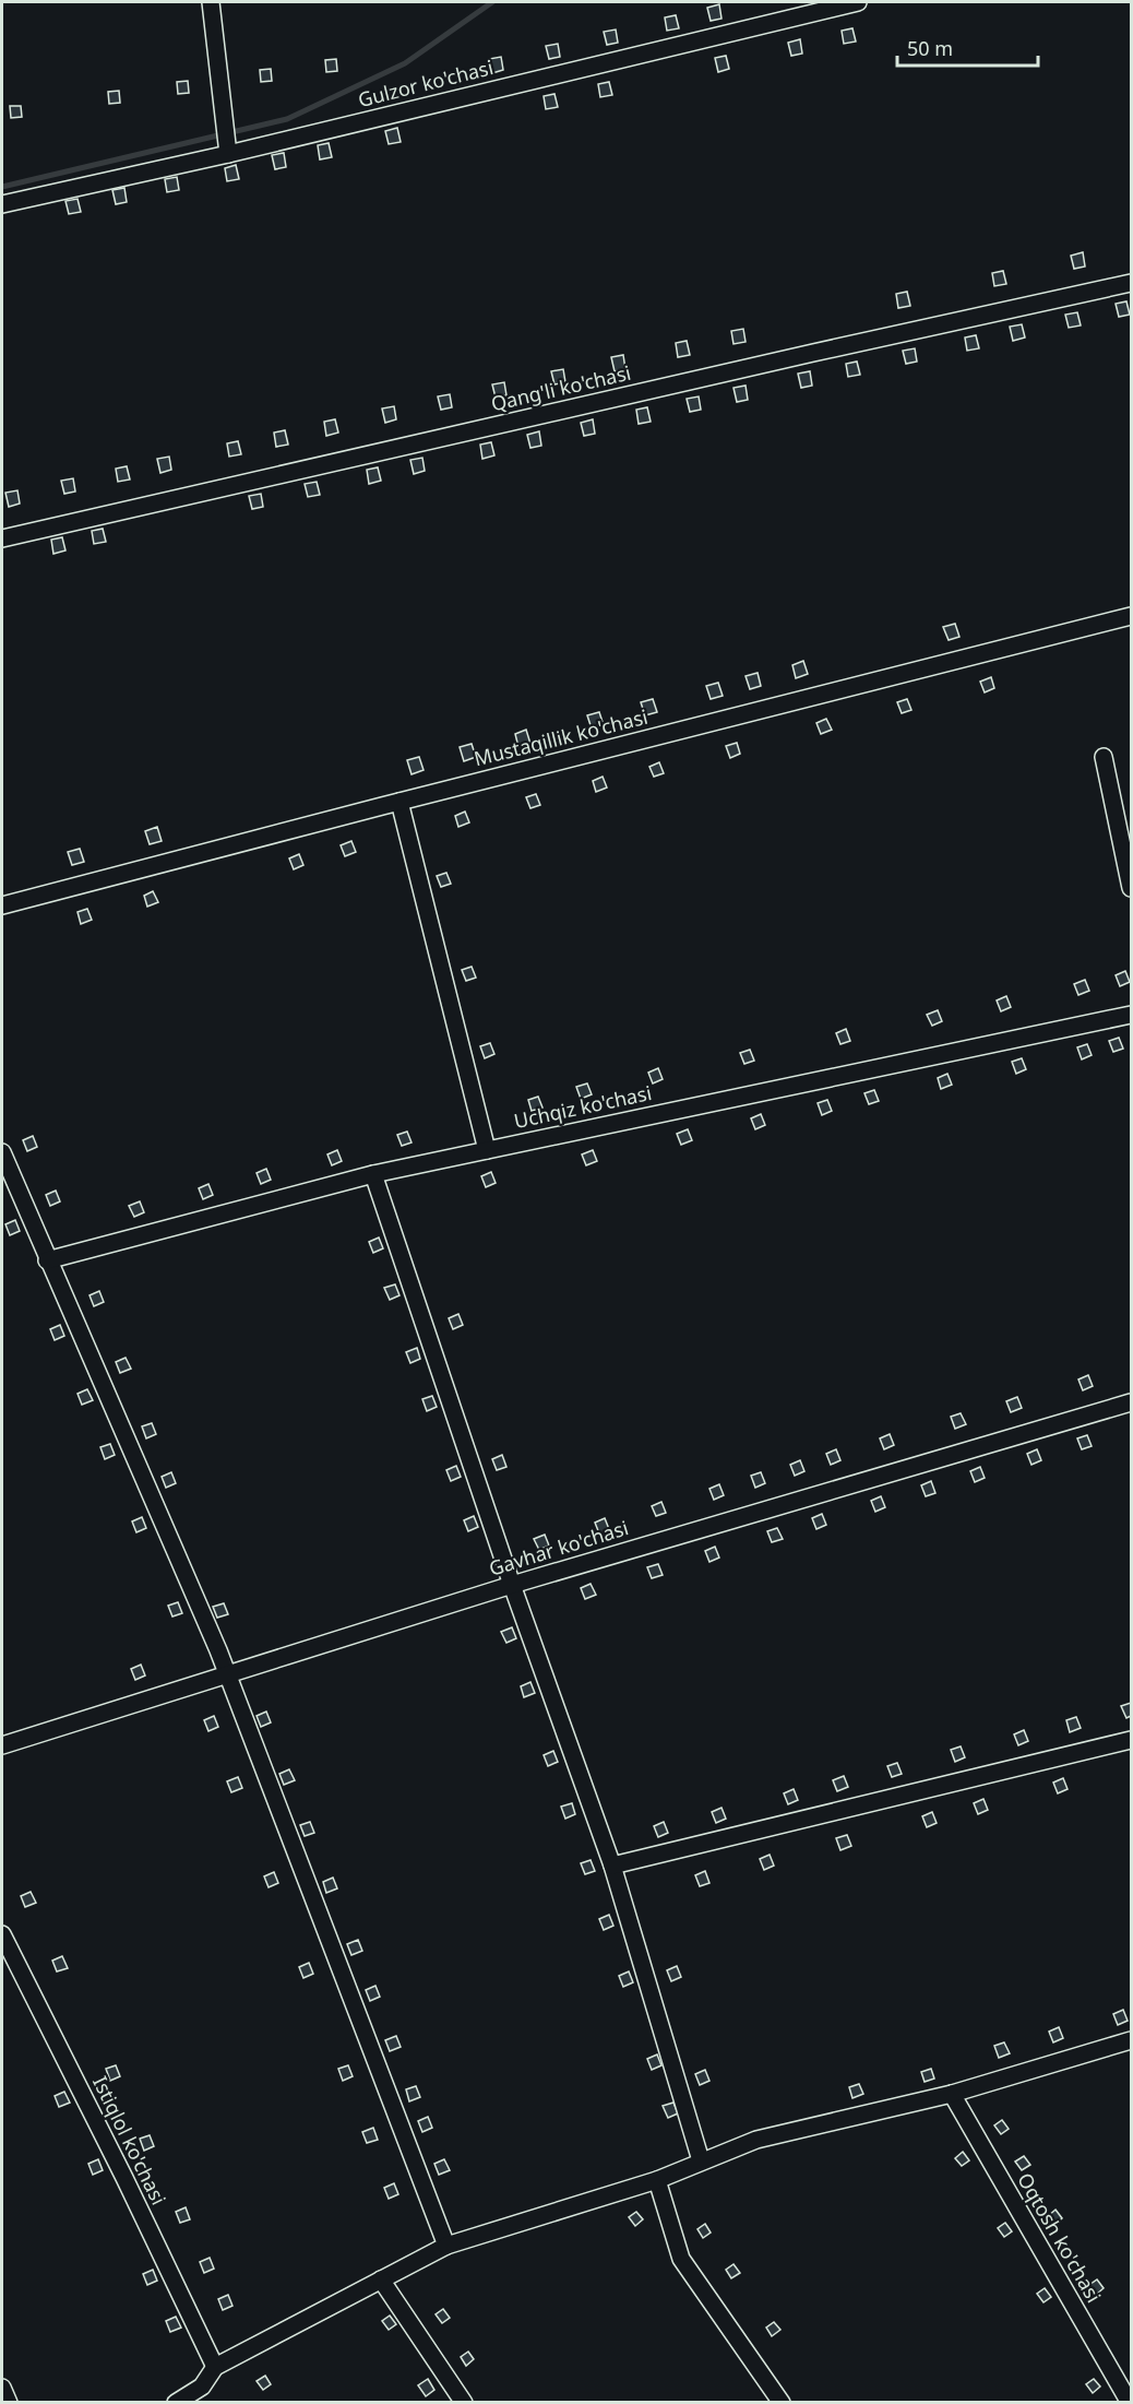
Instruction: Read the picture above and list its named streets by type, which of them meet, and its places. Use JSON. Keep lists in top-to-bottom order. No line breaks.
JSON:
{"streets":{"street":["Gulzor ko'chasi","Qang'li ko'chasi","Mustaqillik ko'chasi","Uchqiz ko'chasi","Gavhar ko'chasi","Istiqlol ko'chasi","Oqtosh ko'chasi"]},"scale_bar":"50 m"}
